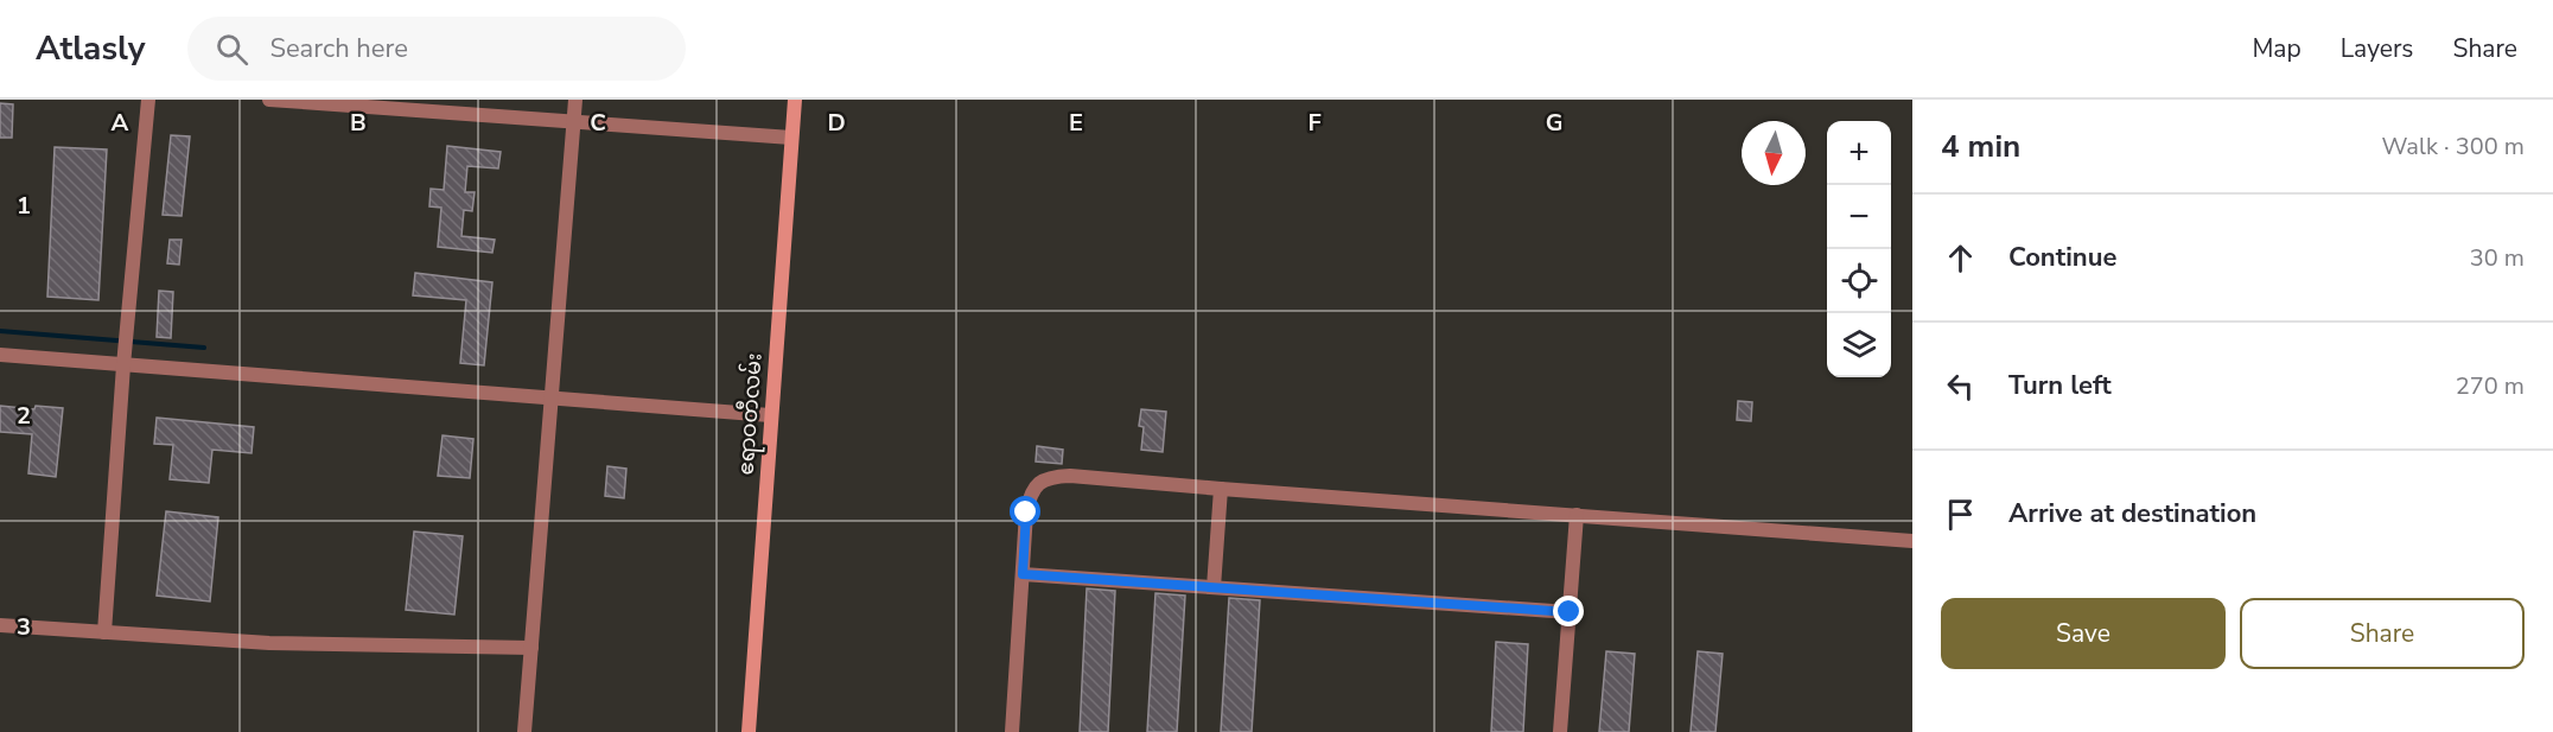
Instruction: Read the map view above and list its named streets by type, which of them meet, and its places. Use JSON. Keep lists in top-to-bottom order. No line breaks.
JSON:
{"streets":{"street":["ဧရာဝတီလမ်း"]},"north":"bottom","page":{"header":"Atlasly","search":"Search here","nav":["Map","Layers","Share"],"heading":["4 min","Walk · 300 m"],"map_buttons":["+","−"],"list":[["Continue","30 m"],["Turn left","270 m"],"Arrive at destination"],"buttons":["Save","Share"]},"grid":{"columns":["A","B","C","D","E","F","G"],"rows":["1","2","3"]}}
